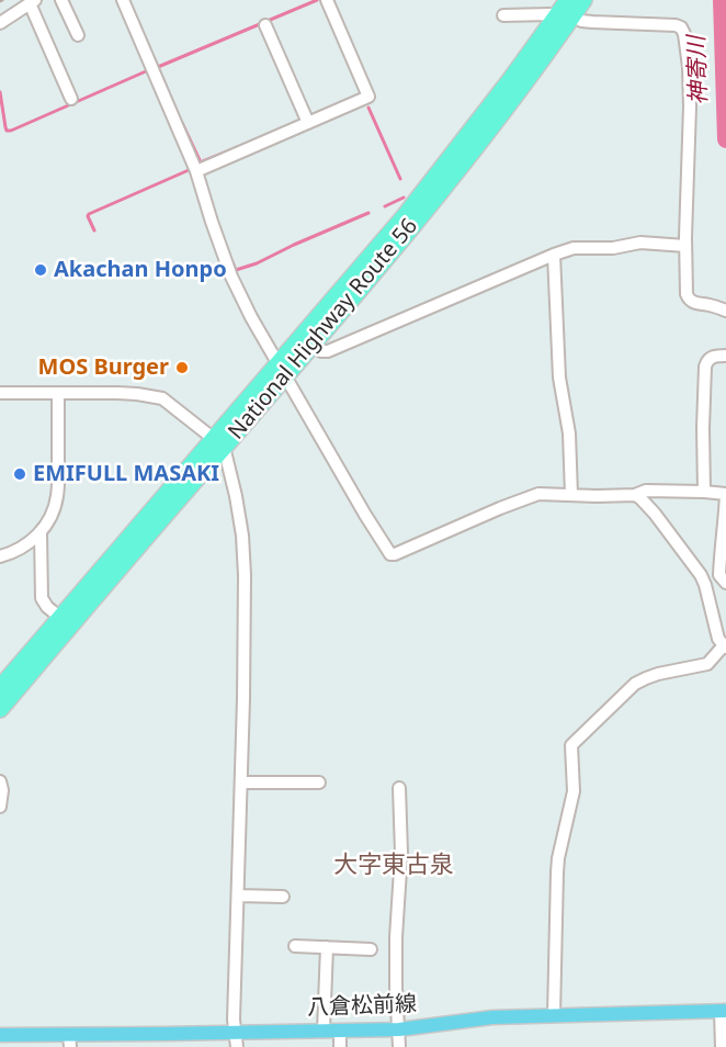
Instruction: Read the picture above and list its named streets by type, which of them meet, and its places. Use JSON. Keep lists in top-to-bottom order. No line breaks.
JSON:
{"streets":{"highway":["National Highway Route 56"],"main road":["八倉松前線"]},"districts":["大字東古泉"],"water":["神寄川"],"places":["Akachan Honpo","MOS Burger","EMIFULL MASAKI"]}
